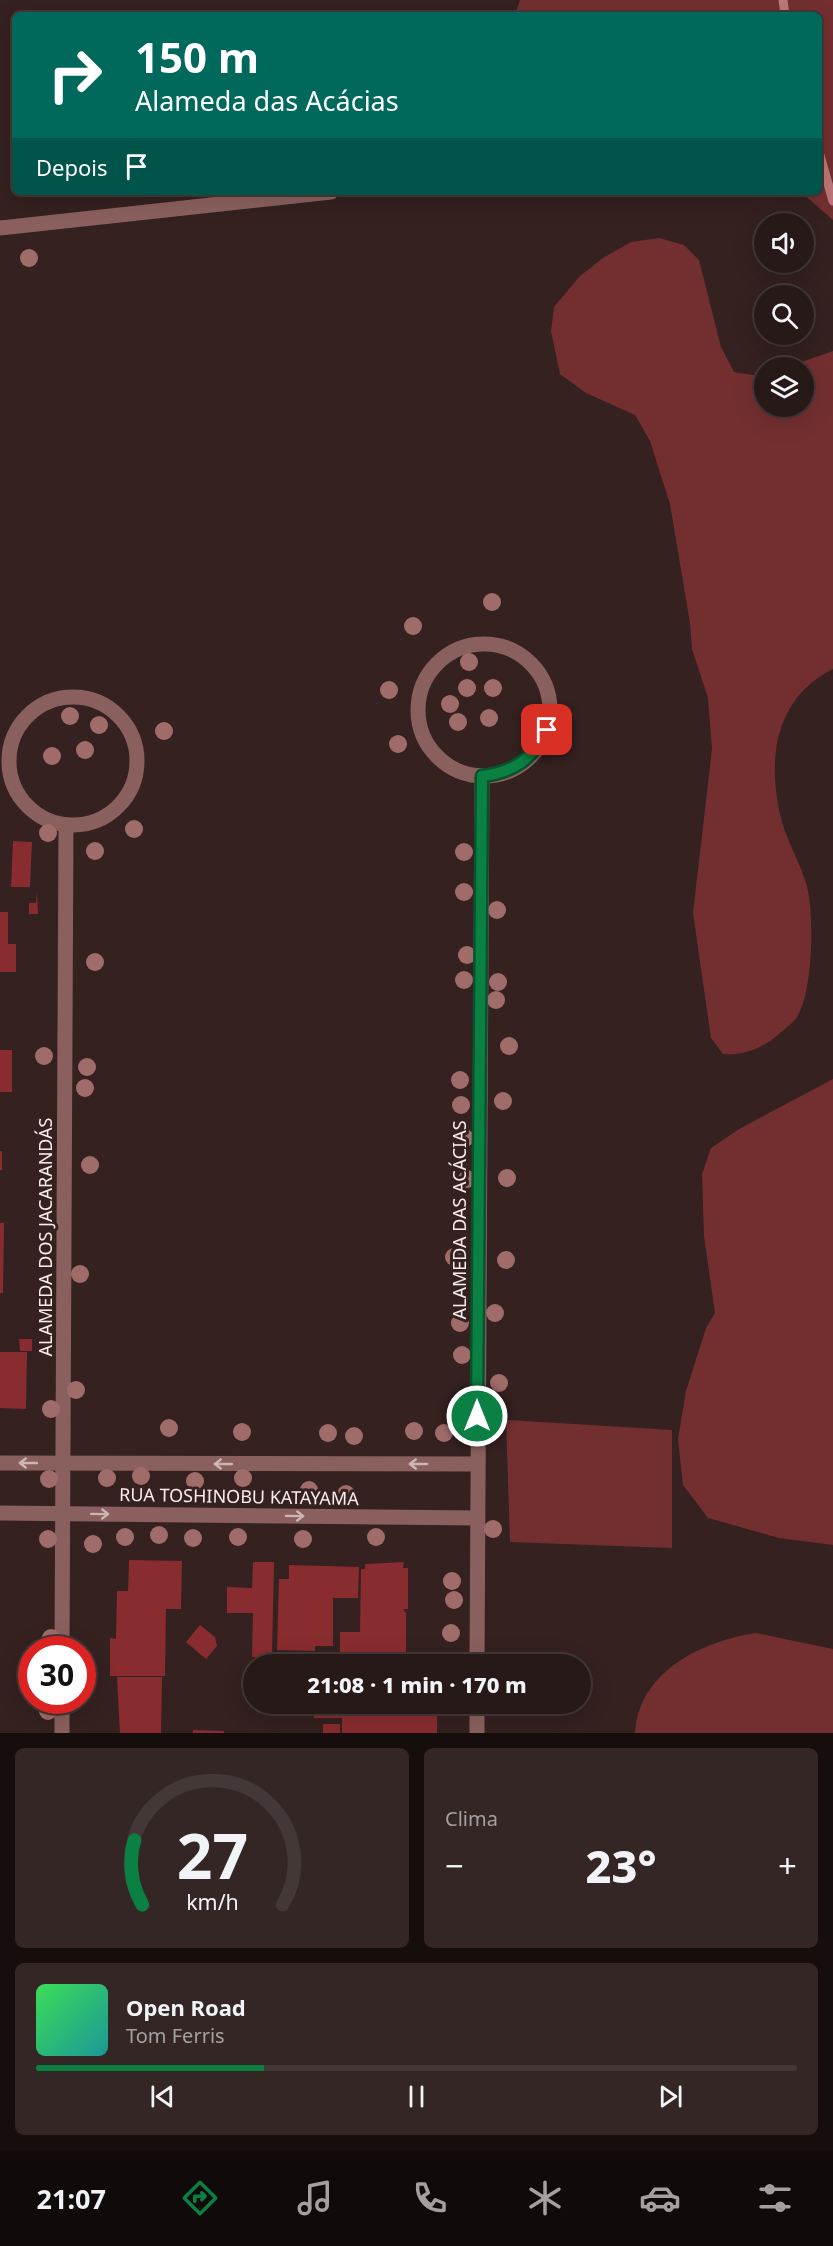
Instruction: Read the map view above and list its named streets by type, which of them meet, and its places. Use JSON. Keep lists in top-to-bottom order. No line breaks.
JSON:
{"streets":{"street":["ALAMEDA DAS ACÁCIAS","ALAMEDA DOS JACARANDÁS","RUA TOSHINOBU KATAYAMA"]},"crossings":[["ALAMEDA DAS ACÁCIAS","RUA TOSHINOBU KATAYAMA"],["ALAMEDA DOS JACARANDÁS","RUA TOSHINOBU KATAYAMA"]],"page":{"turn":["150 m","Alameda das Acácias"],"then":"Depois","limit":"30","trip":"21:08 · 1 min · 170 m","tile":"Clima","heat":["−","23°","+"],"song":["Open Road","Tom Ferris"],"tabs":"21:07","gauge":["27","km/h"]}}
